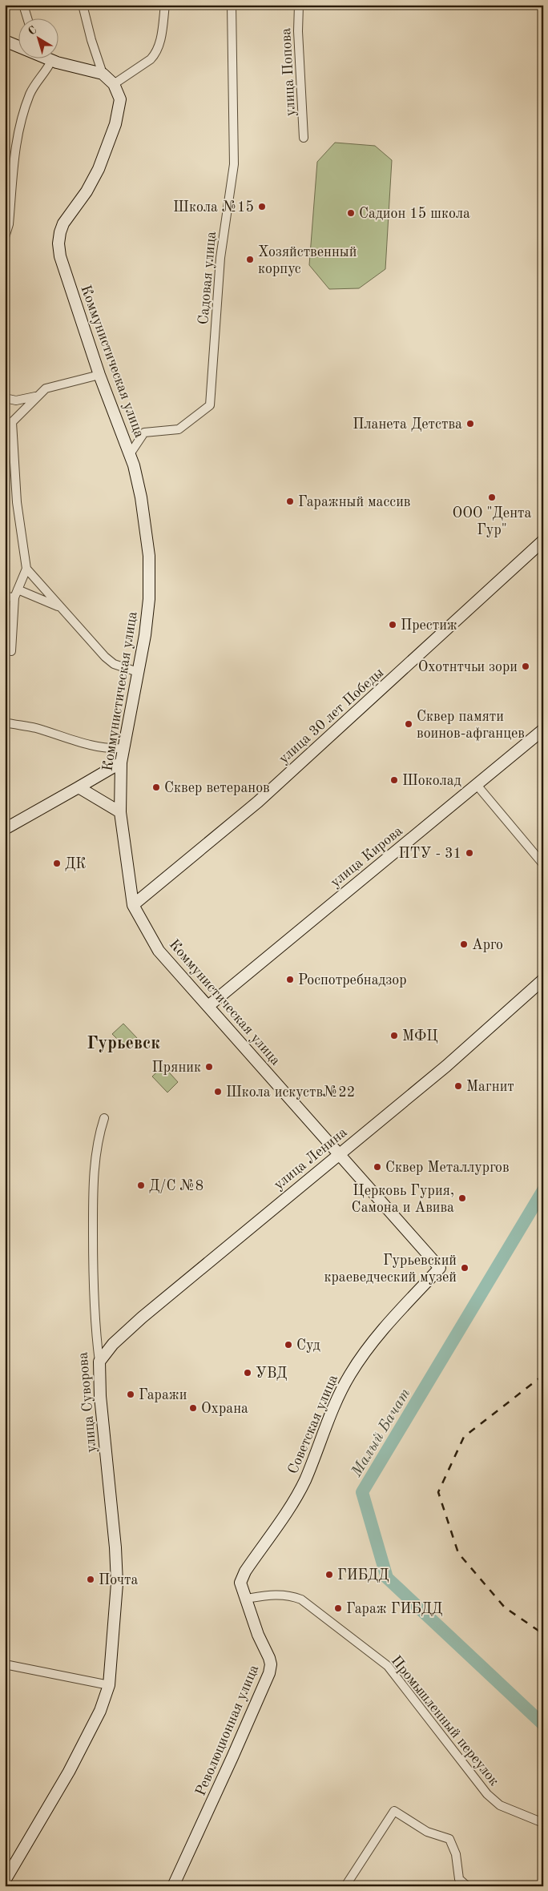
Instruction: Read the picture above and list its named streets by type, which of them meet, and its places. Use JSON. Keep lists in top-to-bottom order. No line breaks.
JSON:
{"streets":{"street":["улица Попова","Садовая улица","Коммунистическая улица","улица 30 лет Победы","улица Кирова","улица Ленина","улица Суворова","Советская улица","Промышленный переулок","Революционная улица"]},"crossings":[["Садовая улица","Коммунистическая улица"],["Коммунистическая улица","улица 30 лет Победы"],["Коммунистическая улица","улица Кирова"],["Коммунистическая улица","улица Ленина"],["Коммунистическая улица","Советская улица"],["улица Ленина","улица Суворова"],["Советская улица","Революционная улица"],["Промышленный переулок","Революционная улица"]],"districts":["Гурьевск"],"water":["Малый Бачат"],"places":["Школа №15","Садион 15 школа","Хозяйственный корпус","Планета Детства","ООО \"Дента Гур\"","Гаражный массив","Престиж","Охотнтчьи зори","Сквер памяти воинов-афганцев","Шоколад","Сквер ветеранов","ПТУ - 31","ДК","Арго","Роспотребнадзор","МФЦ","Пряник","Магнит","Школа искуств№22","Сквер Металлургов","Д/С №8","Церковь Гурия, Самона и Авива","Гурьевский краеведческий музей","Суд","УВД","Гаражи","Охрана","ГИБДД","Почта","Гараж ГИБДД"],"north":"top left"}
